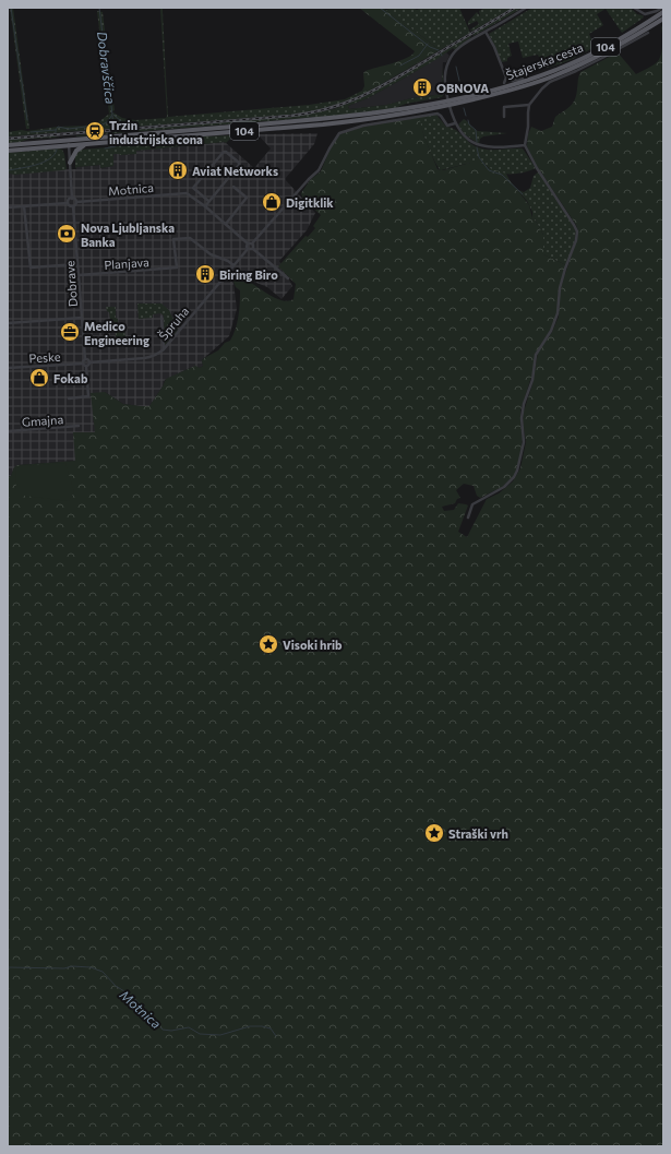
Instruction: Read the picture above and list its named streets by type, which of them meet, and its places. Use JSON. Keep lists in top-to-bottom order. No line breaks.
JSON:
{"streets":{"main road":["104","Štajerska cesta"],"street":["Motnica","Planjava","Dobrave","Špruha","Peske","Gmajna"]},"crossings":[["104","Štajerska cesta"],["Motnica","Dobrave"],["Motnica","Špruha"],["Planjava","Dobrave"],["Planjava","Špruha"]],"water":["Dobravščica","Motnica"],"places":{"building":["OBNOVA","Aviat Networks","Biring Biro"],"station":["Trzin industrijska cona"],"shop":["Digitklik","Fokab"],"bank":["Nova Ljubljanska Banka"],"office":["Medico Engineering"],"place":["Visoki hrib","Straški vrh"]}}
